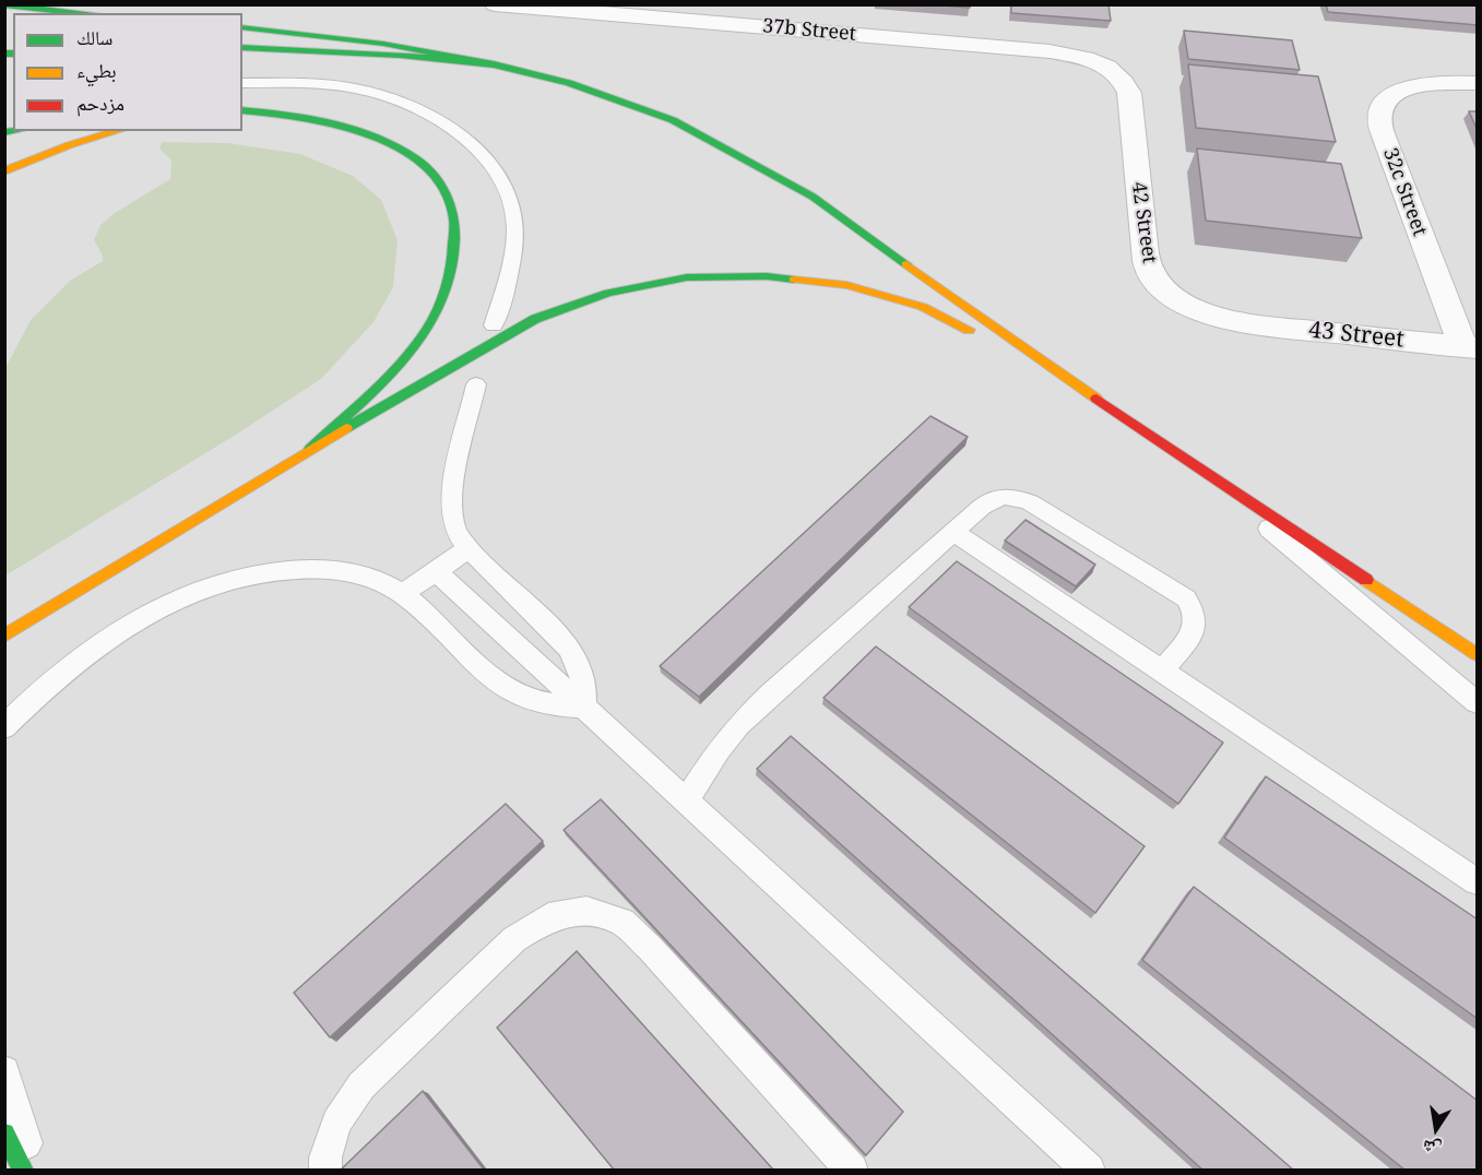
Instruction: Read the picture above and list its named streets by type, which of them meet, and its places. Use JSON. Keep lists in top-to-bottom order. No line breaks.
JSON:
{"streets":{"street":["37b Street","32c Street","42 Street","43 Street"]},"crossings":[["37b Street","42 Street"],["32c Street","43 Street"],["42 Street","43 Street"]],"legend":["سالك","بطيء","مزدحم"],"north":"bottom"}
